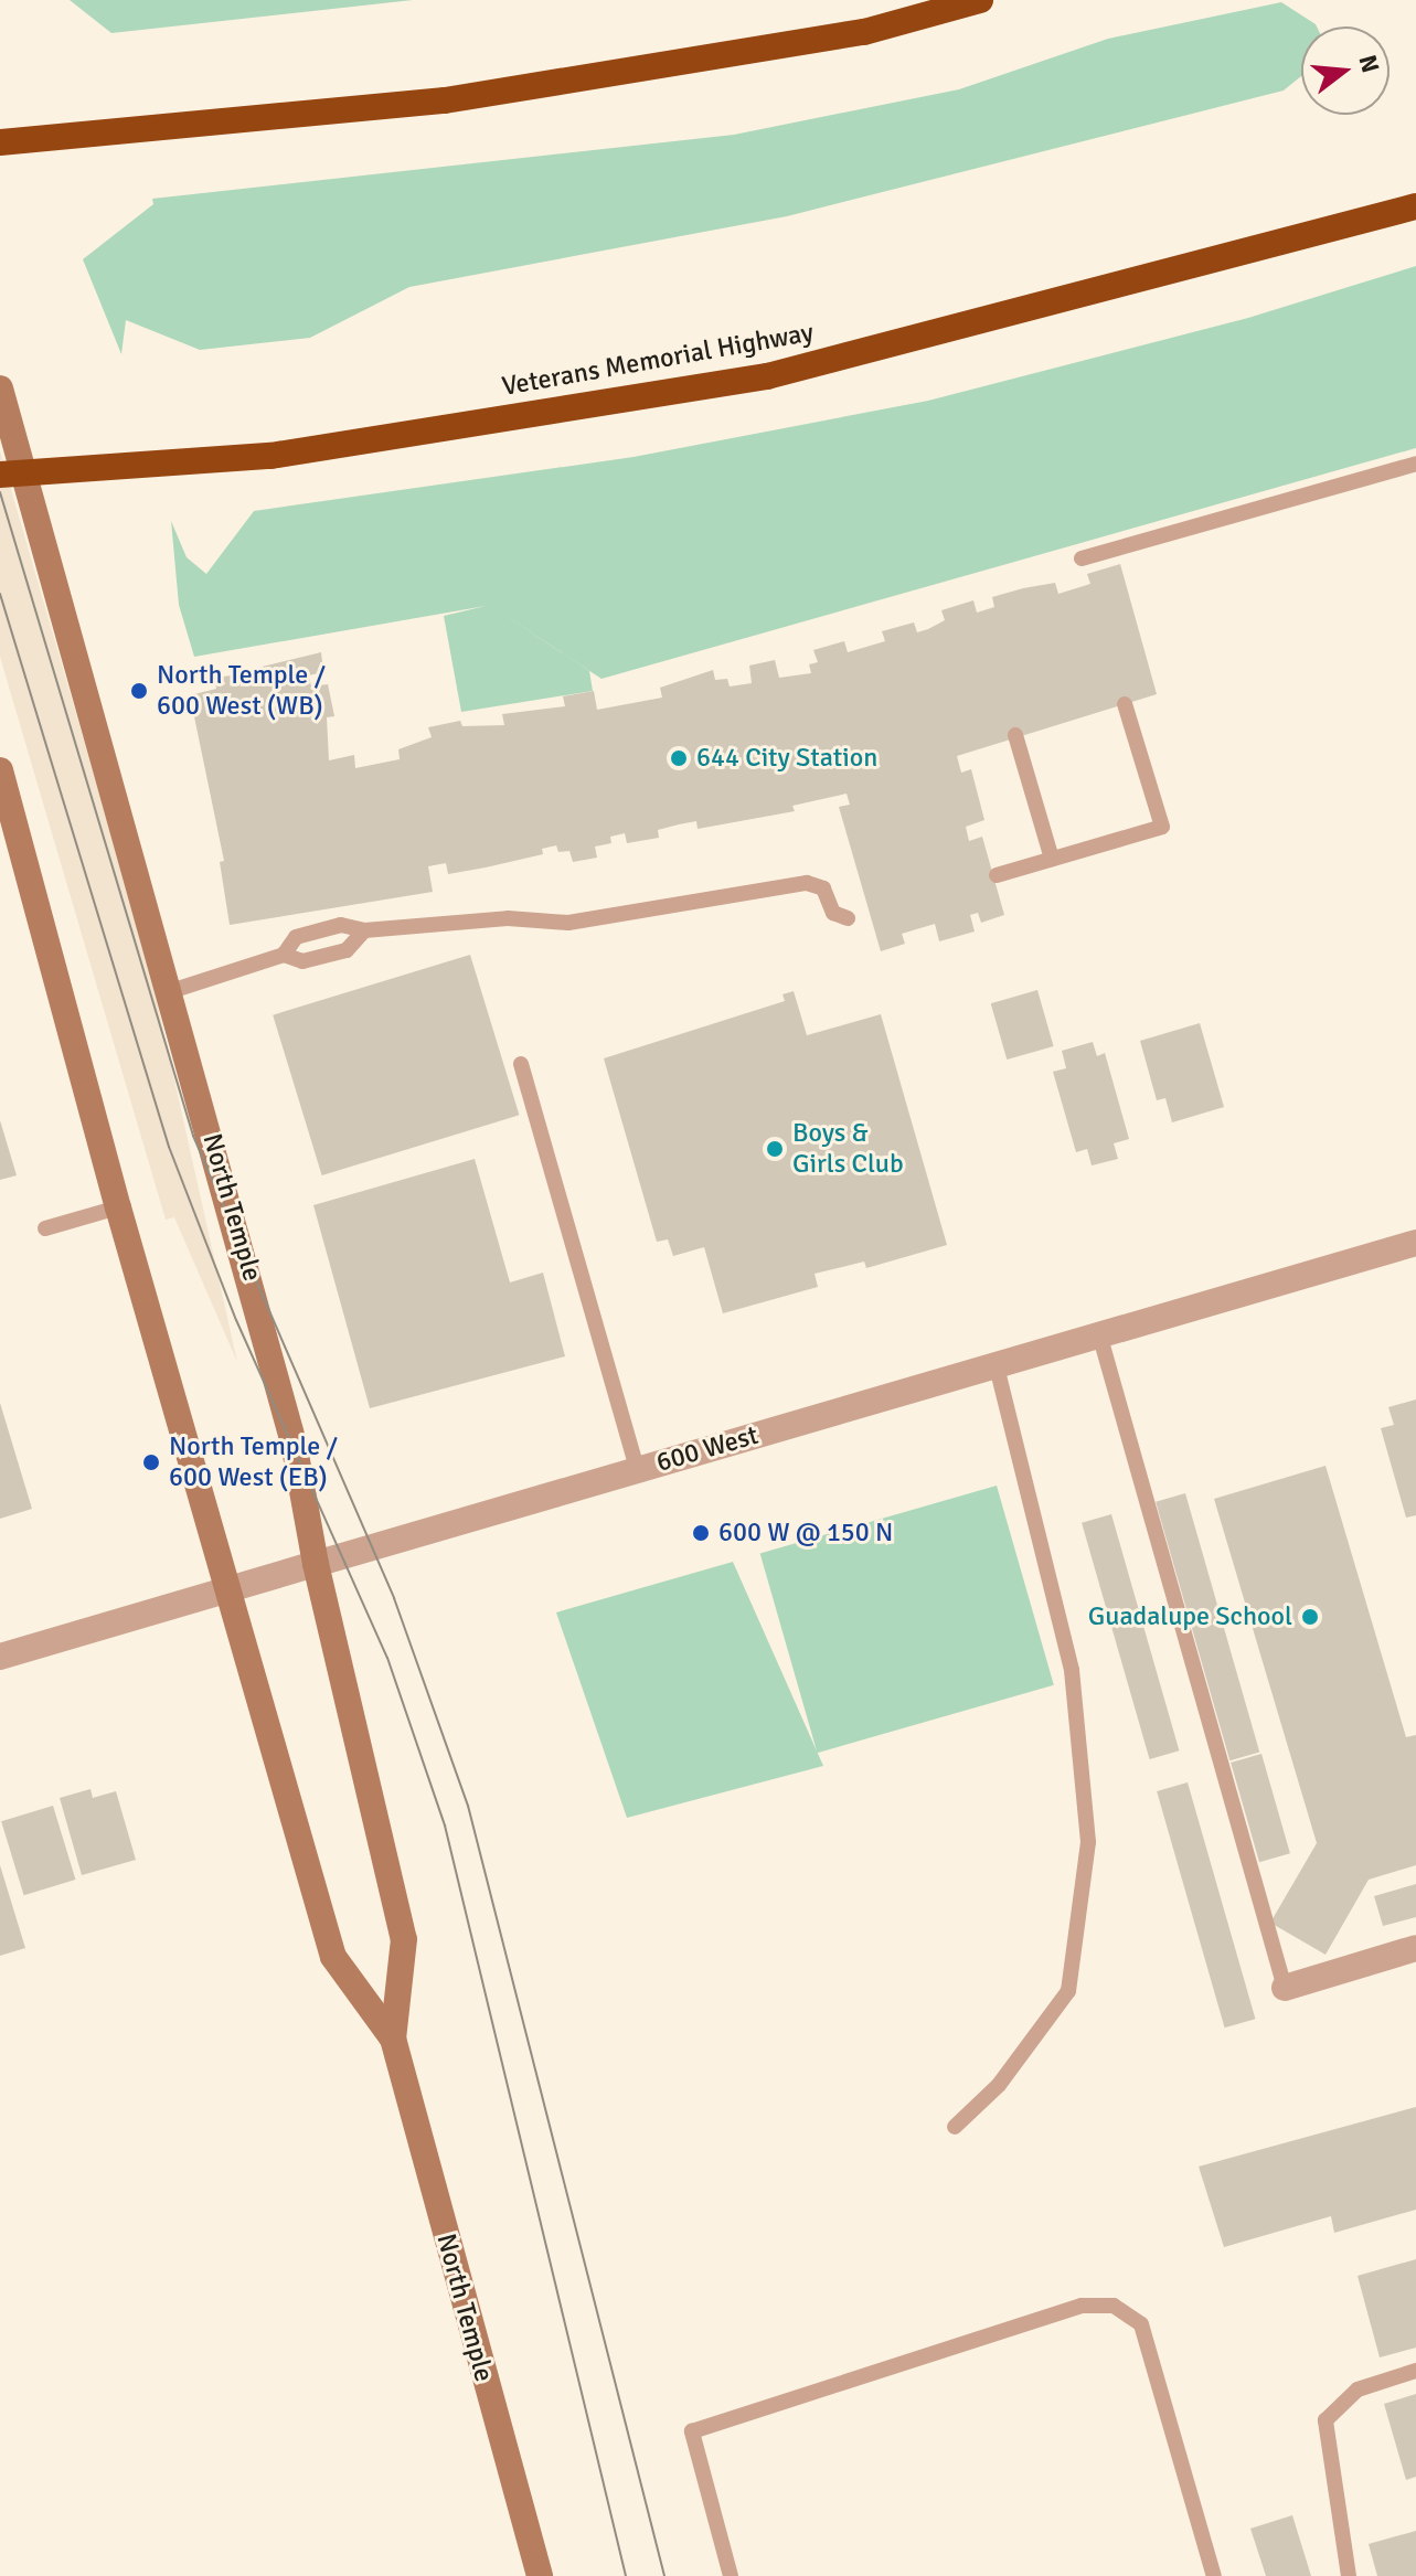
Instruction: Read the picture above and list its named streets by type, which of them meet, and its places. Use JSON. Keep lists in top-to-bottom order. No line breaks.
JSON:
{"streets":{"highway":["Veterans Memorial Highway"],"main road":["North Temple"],"street":["600 West"]},"crossings":[["North Temple","600 West"]],"places":["North Temple / 600 West (WB)","644 City Station","Boys & Girls Club","North Temple / 600 West (EB)","600 W @ 150 N","Guadalupe School"],"north":"right"}
